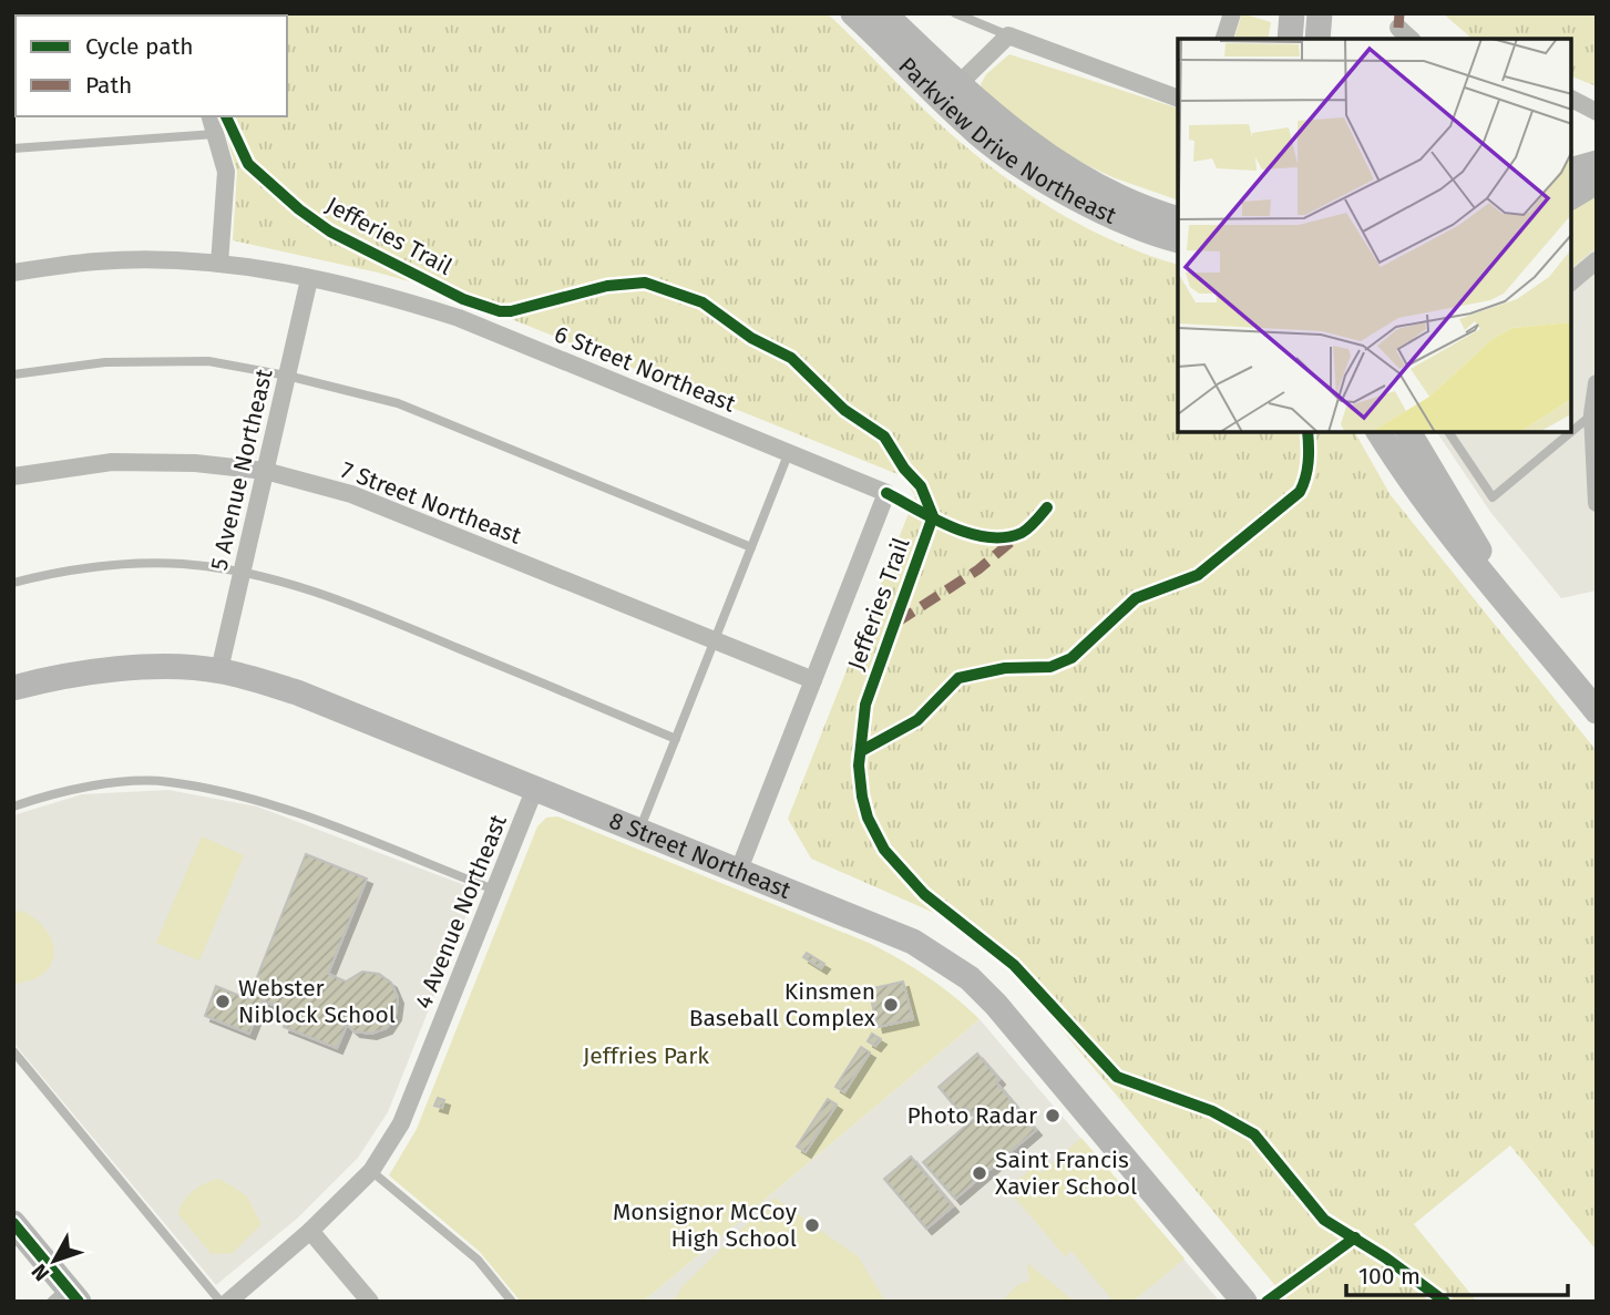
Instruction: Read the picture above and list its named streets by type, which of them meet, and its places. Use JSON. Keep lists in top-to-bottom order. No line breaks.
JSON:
{"streets":{"street":["Parkview Drive Northeast","6 Street Northeast","5 Avenue Northeast","7 Street Northeast","8 Street Northeast","4 Avenue Northeast"],"cycle path":["Jefferies Trail"]},"crossings":[["6 Street Northeast","5 Avenue Northeast"],["6 Street Northeast","7 Street Northeast"],["5 Avenue Northeast","7 Street Northeast"],["5 Avenue Northeast","8 Street Northeast"],["8 Street Northeast","4 Avenue Northeast"]],"parks":["Jeffries Park"],"places":["Webster Niblock School","Kinsmen Baseball Complex","Photo Radar","Saint Francis Xavier School","Monsignor McCoy High School"],"legend":["Cycle path","Path"],"scale_bar":"100 m","north":"bottom left"}
